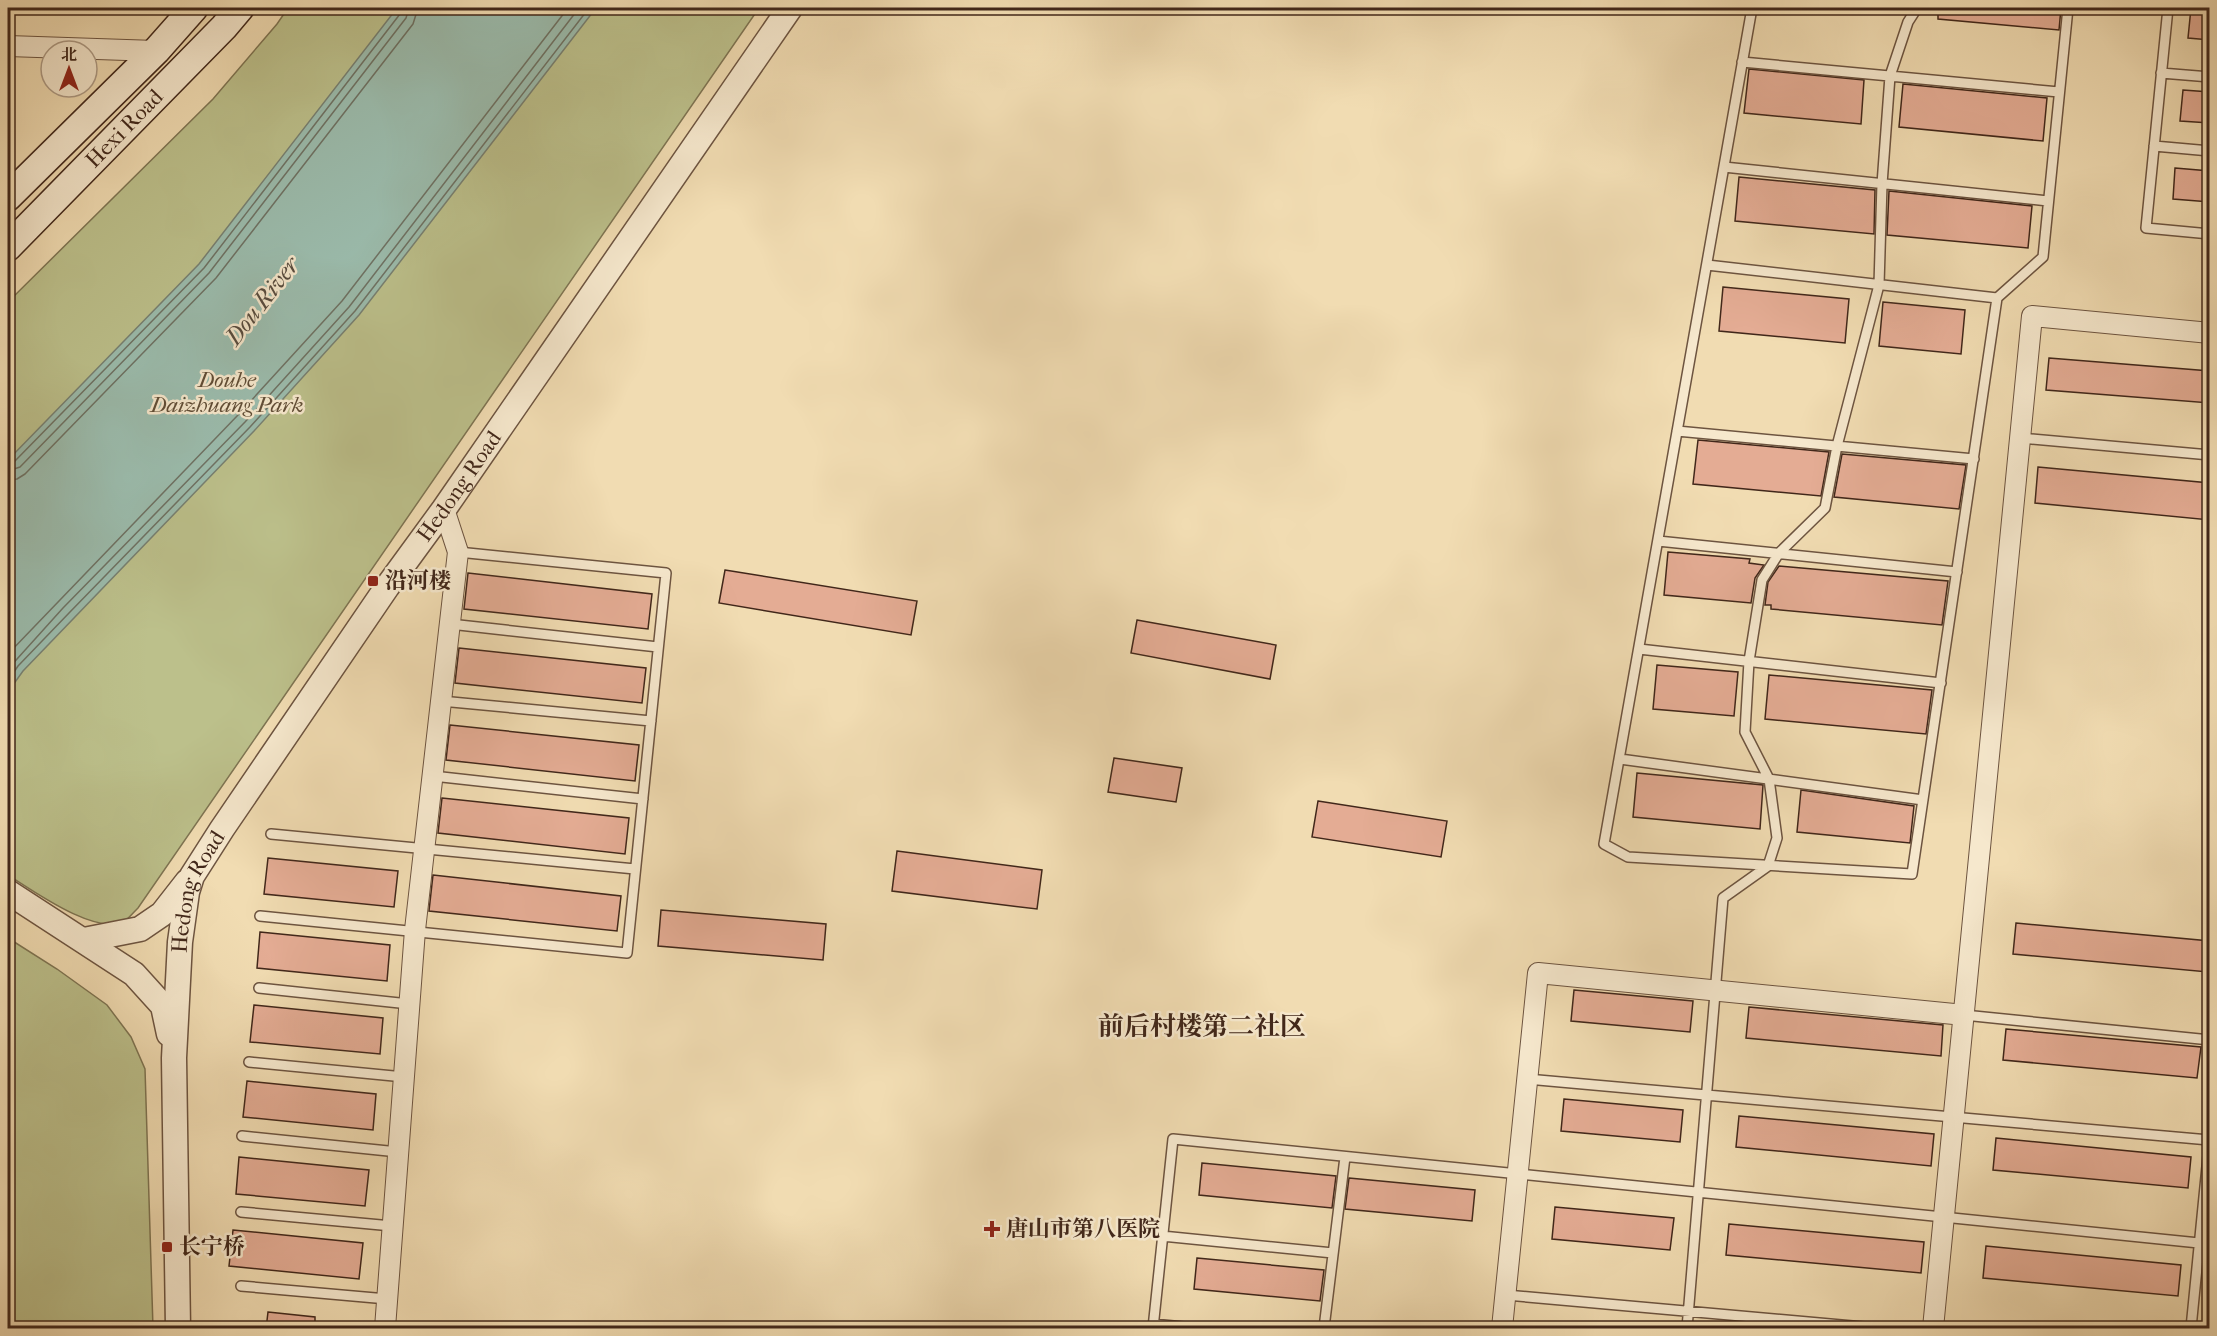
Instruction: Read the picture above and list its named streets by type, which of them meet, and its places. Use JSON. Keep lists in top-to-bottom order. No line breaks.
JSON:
{"streets":{"main road":["Hexi Road"],"street":["Hedong Road"]},"districts":["前后村楼第二社区"],"water":["Dou River"],"parks":["Douhe Daizhuang Park"],"places":{"transit":["沿河楼","长宁桥"],"health":["唐山市第八医院"]},"north":"top"}
